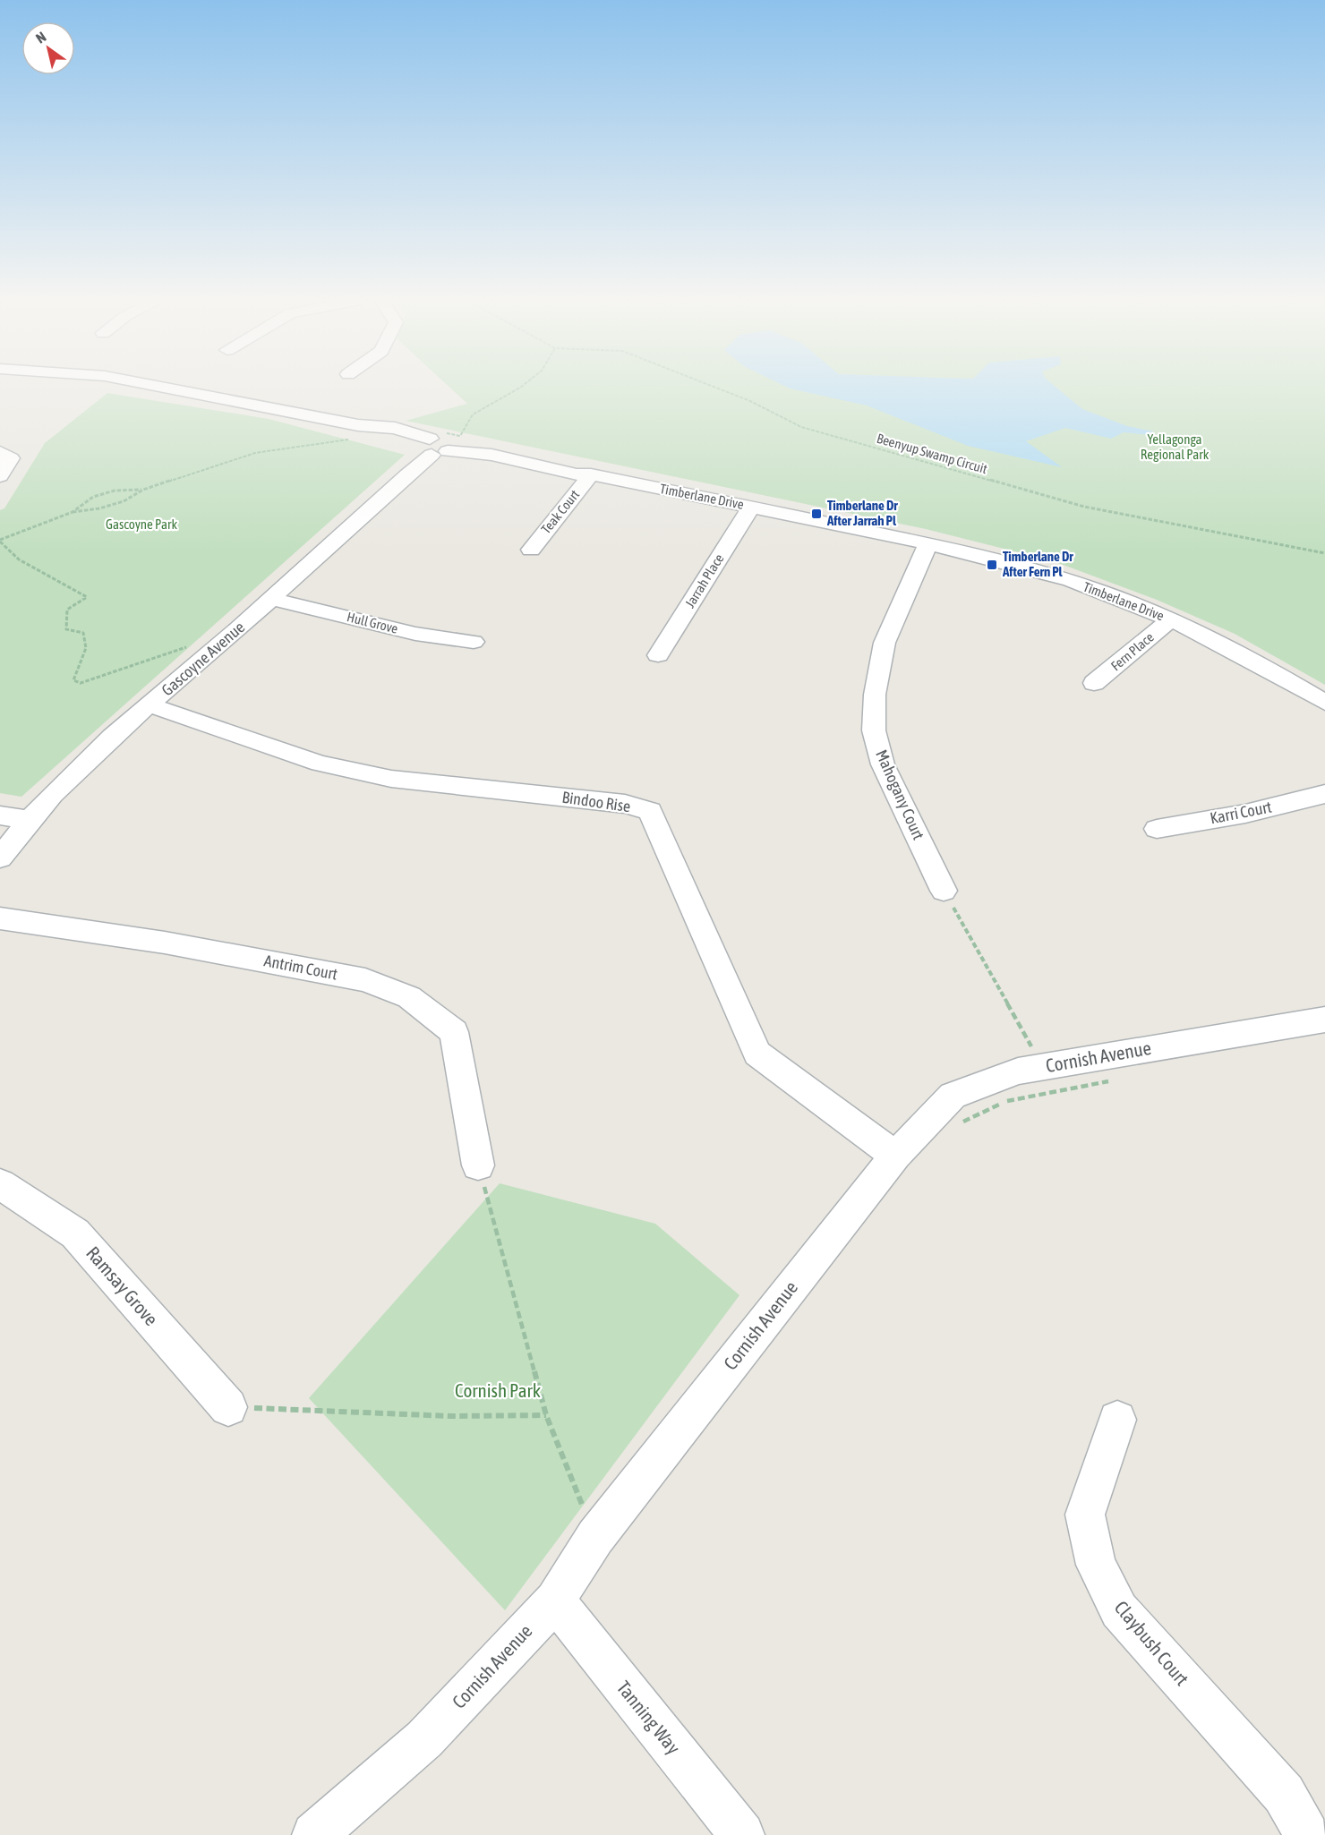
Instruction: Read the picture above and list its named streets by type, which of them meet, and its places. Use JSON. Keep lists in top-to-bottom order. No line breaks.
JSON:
{"streets":{"street":["Timberlane Drive","Teak Court","Jarrah Place","Hull Grove","Fern Place","Gascoyne Avenue","Mahogany Court","Bindoo Rise","Karri Court","Antrim Court","Cornish Avenue","Ramsay Grove","Claybush Court","Tanning Way"],"path":["Beenyup Swamp Circuit"]},"crossings":[["Timberlane Drive","Teak Court"],["Timberlane Drive","Jarrah Place"],["Timberlane Drive","Fern Place"],["Timberlane Drive","Gascoyne Avenue"],["Timberlane Drive","Mahogany Court"],["Hull Grove","Gascoyne Avenue"],["Gascoyne Avenue","Bindoo Rise"],["Bindoo Rise","Cornish Avenue"],["Cornish Avenue","Tanning Way"]],"parks":["Yellagonga Regional Park","Gascoyne Park","Cornish Park"],"places":{"transit":["Timberlane Dr After Jarrah Pl","Timberlane Dr After Fern Pl"]},"north":"top left"}
